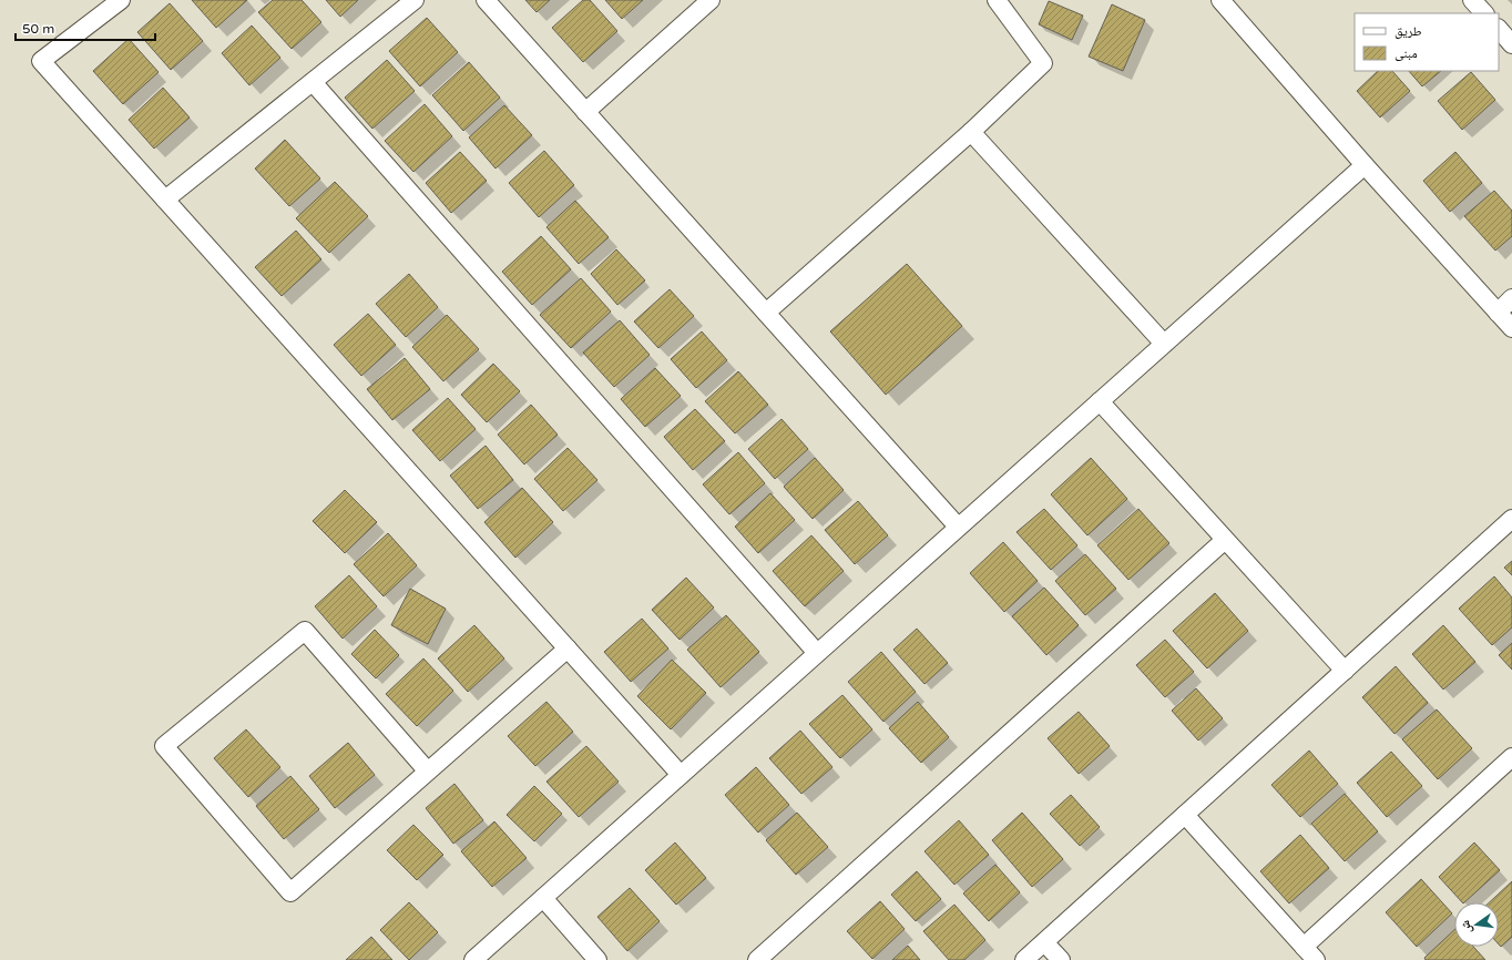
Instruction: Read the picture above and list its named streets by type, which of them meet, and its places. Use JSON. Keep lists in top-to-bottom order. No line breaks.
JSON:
{"legend":["طريق","مبنى"],"scale_bar":"50 m","north":"left"}
